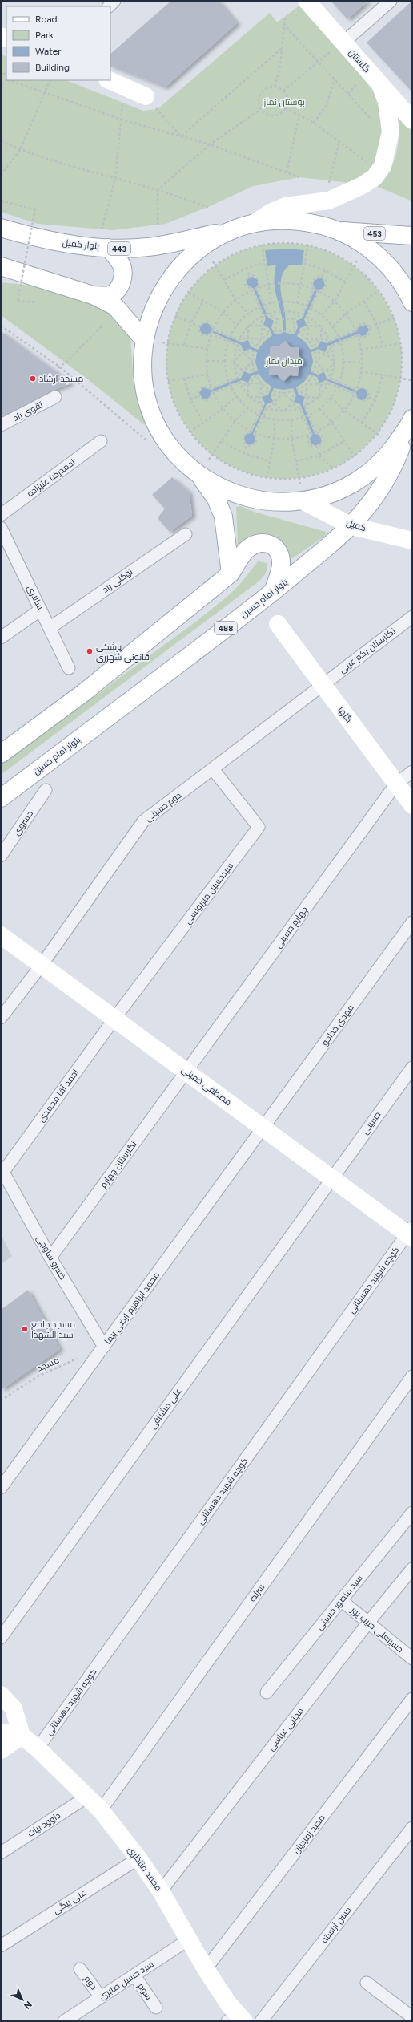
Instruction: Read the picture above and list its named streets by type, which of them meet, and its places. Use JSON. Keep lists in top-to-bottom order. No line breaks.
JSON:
{"streets":{"main road":["گلستان","453","بلوار کمیل","443","کمیل","بلوار امام حسین","488","گلها","مصطفی خمینی","محمد منتظری"],"street":["تقوی راد","احمدرضا علیزاده","توکلی راد","سالاری","نگارستان یکم غربی","دوم حسینی","خسروی","سیدحسین میریونسی","چهارم حسینی","مهدی خداجو","احمد آقا محمدی","حسینی","نگارستان چهارم","خسرو ساوجی","کوچه شهید دهستانی","محمد ابراهیم ارضی پیما","علی مشتاقی","سرلک","سید منصور حسینی","حسینعلی حبیب پور","مجتبی عباسی","داوود بیات","مجید زمردیان","علی بیگی","حسن آراسته","سید حسین صابری","دوم","سوم"],"path":["مسجد"]},"crossings":[["کمیل","بلوار امام حسین"],["توکلی راد","سالاری"],["نگارستان یکم غربی","گلها"],["نگارستان یکم غربی","دوم حسینی"],["گلها","دوم حسینی"],["گلها","چهارم حسینی"],["دوم حسینی","سیدحسین میریونسی"],["دوم حسینی","مصطفی خمینی"],["سیدحسین میریونسی","مصطفی خمینی"],["سیدحسین میریونسی","احمد آقا محمدی"],["چهارم حسینی","مصطفی خمینی"],["چهارم حسینی","نگارستان چهارم"],["مهدی خداجو","مصطفی خمینی"],["مهدی خداجو","محمد ابراهیم ارضی پیما"],["مصطفی خمینی","احمد آقا محمدی"],["مصطفی خمینی","حسینی"],["مصطفی خمینی","نگارستان چهارم"],["مصطفی خمینی","کوچه شهید دهستانی"],["مصطفی خمینی","محمد ابراهیم ارضی پیما"],["مصطفی خمینی","علی مشتاقی"],["احمد آقا محمدی","خسرو ساوجی"],["حسینی","علی مشتاقی"],["نگارستان چهارم","خسرو ساوجی"],["خسرو ساوجی","محمد ابراهیم ارضی پیما"],["خسرو ساوجی","مسجد"],["کوچه شهید دهستانی","محمد منتظری"],["محمد ابراهیم ارضی پیما","مسجد"],["سرلک","محمد منتظری"],["سید منصور حسینی","حسینعلی حبیب پور"],["حسینعلی حبیب پور","مجتبی عباسی"],["مجتبی عباسی","محمد منتظری"],["داوود بیات","محمد منتظری"],["مجید زمردیان","محمد منتظری"],["محمد منتظری","علی بیگی"],["محمد منتظری","سید حسین صابری"],["سید حسین صابری","دوم"],["سید حسین صابری","سوم"]],"parks":["بوستان نماز","میدان نماز"],"places":["مسجد ارشاد","پزشکی قانونی شهرری","مسجد جامع سید الشهدا"],"legend":["Road","Park","Water","Building"],"north":"bottom right"}
